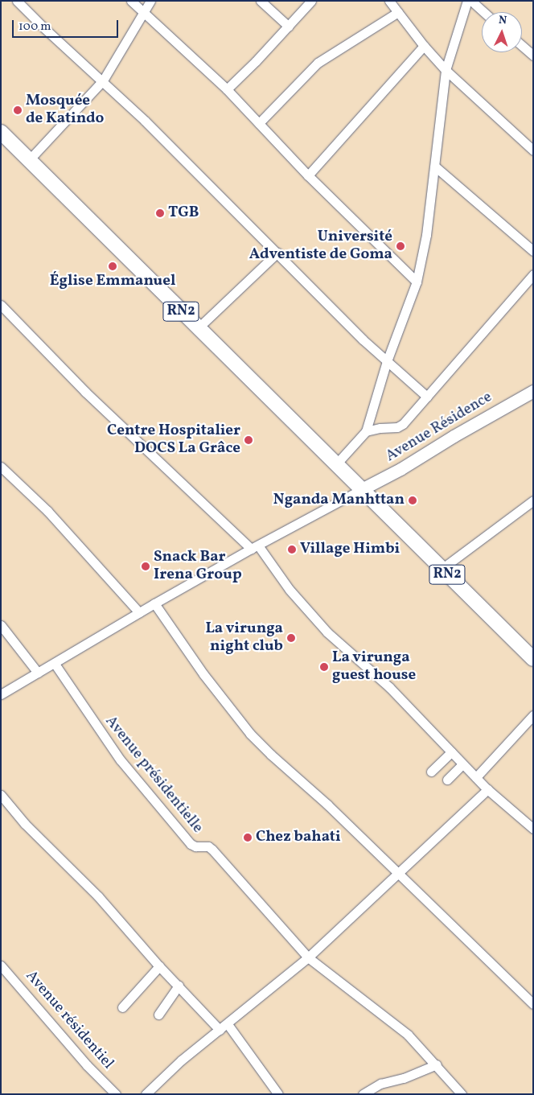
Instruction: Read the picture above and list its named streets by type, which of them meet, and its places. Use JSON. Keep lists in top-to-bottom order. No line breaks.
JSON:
{"streets":{"highway":["RN2"],"main road":["Avenue Résidence"],"street":["Avenue présidentielle","Avenue résidentiel"]},"crossings":[["RN2","Avenue Résidence"]],"places":["Mosquée de Katindo","TGB","Université Adventiste de Goma","Église Emmanuel","Centre Hospitalier DOCS La Grâce","Nganda Manhttan","Village Himbi","Snack Bar Irena Group","La virunga night club","La virunga guest house","Chez bahati"],"scale_bar":"100 m","north":"top"}
